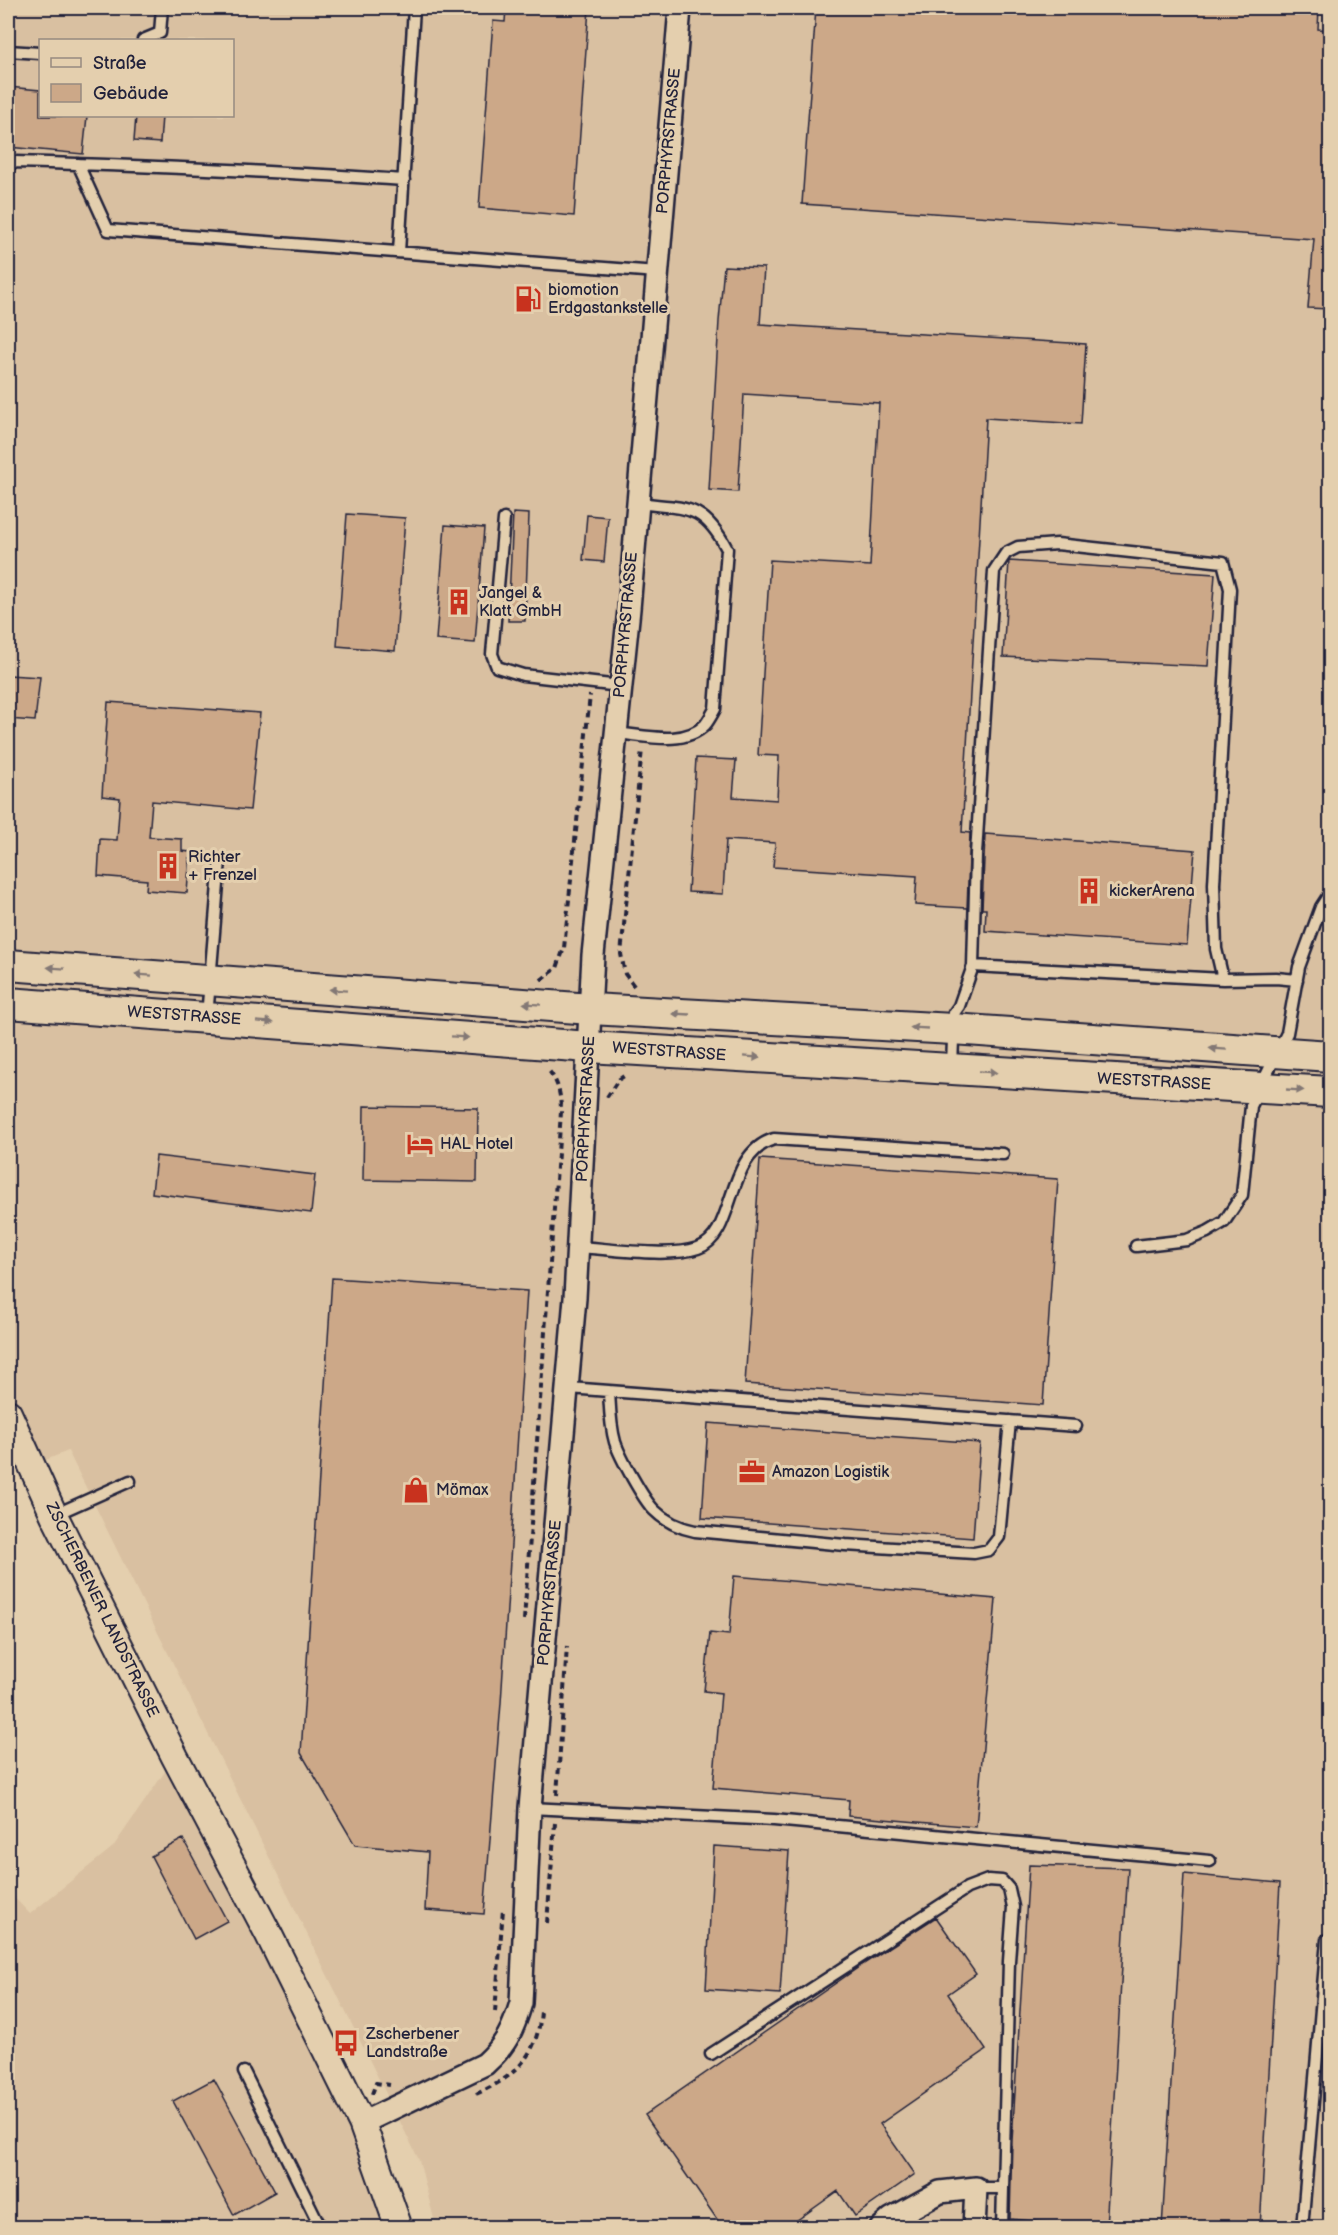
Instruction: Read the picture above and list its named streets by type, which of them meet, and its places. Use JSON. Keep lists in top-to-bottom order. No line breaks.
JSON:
{"streets":{"main road":["WESTSTRASSE"],"street":["PORPHYRSTRASSE","ZSCHERBENER LANDSTRASSE"]},"crossings":[["PORPHYRSTRASSE","WESTSTRASSE"],["PORPHYRSTRASSE","ZSCHERBENER LANDSTRASSE"]],"places":{"fuel station":["biomotion Erdgastankstelle"],"building":["Jangel & Klatt GmbH","Richter + Frenzel","kickerArena"],"hotel":["HAL Hotel"],"office":["Amazon Logistik"],"shop":["Mömax"],"bus stop":["Zscherbener Landstraße"]},"legend":["Straße","Gebäude"]}
